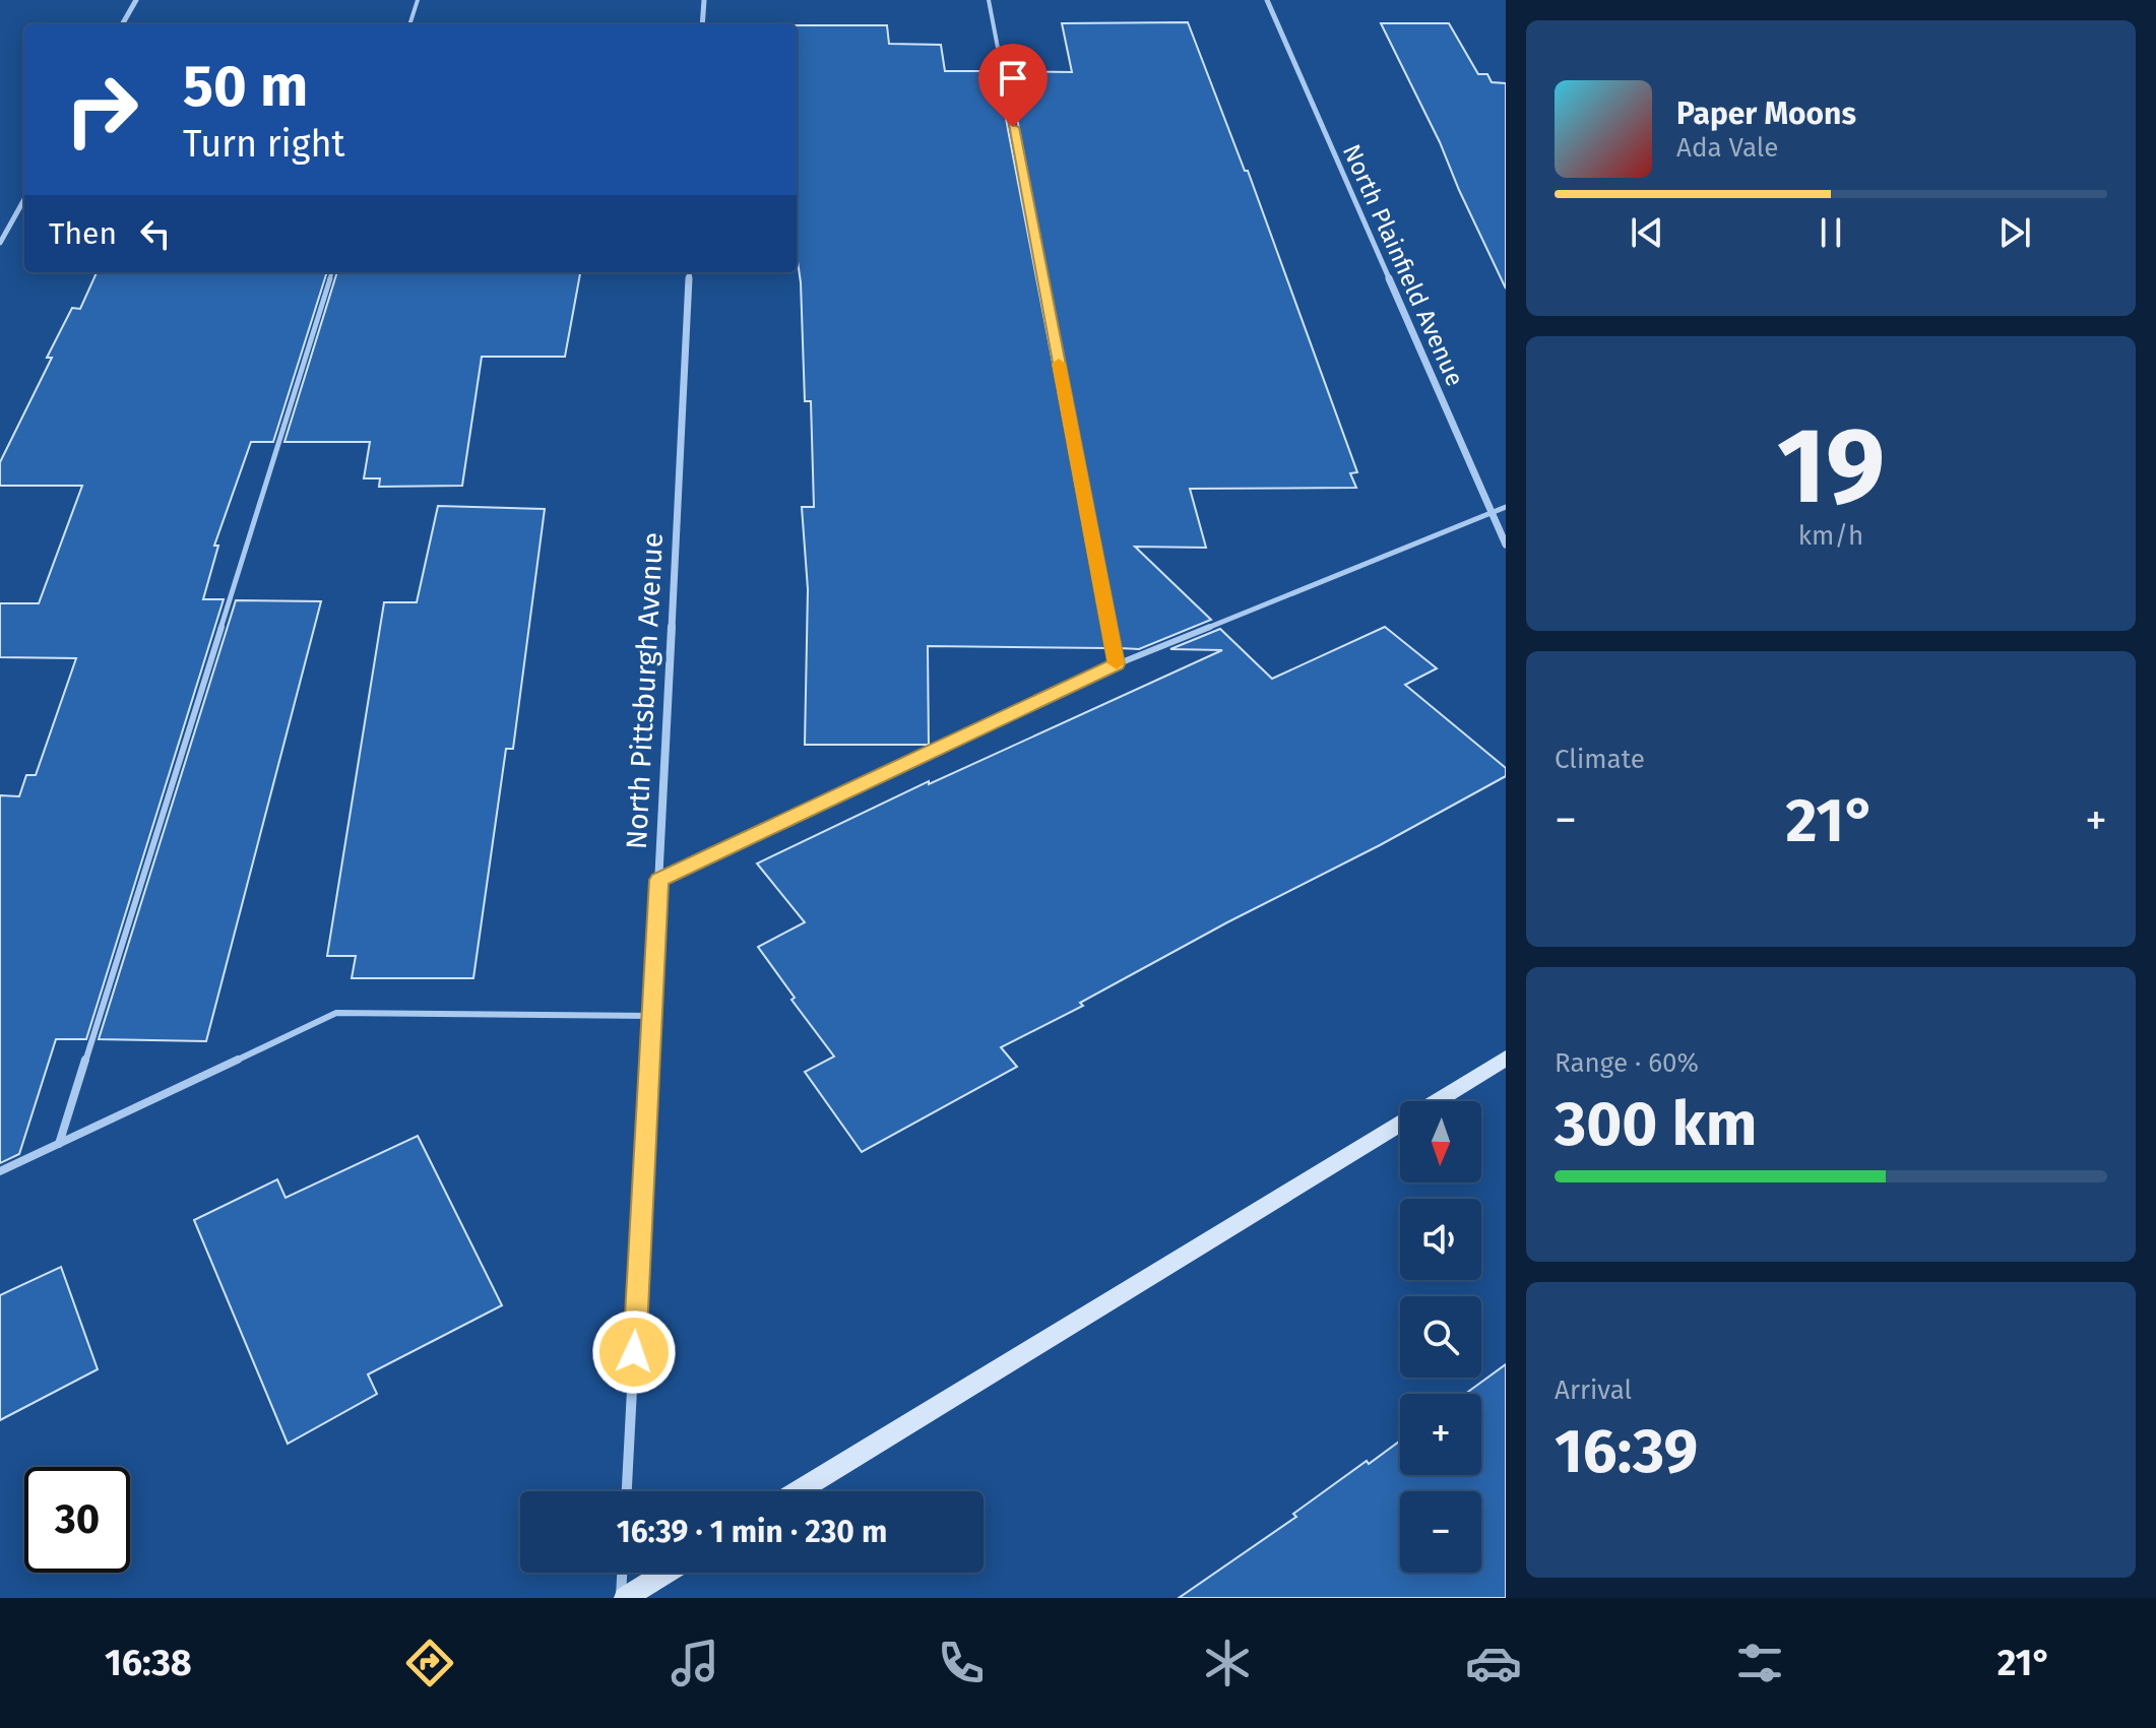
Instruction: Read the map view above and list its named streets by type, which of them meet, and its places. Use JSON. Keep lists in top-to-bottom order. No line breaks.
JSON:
{"streets":{"street":["North Plainfield Avenue","North Pittsburgh Avenue"]},"north":"bottom","page":{"turn":["50 m","Turn right"],"song":["Paper Moons","Ada Vale"],"then":"Then","tile":[["19","km/h"],"Climate",["Range · 60%","300 km"],["Arrival","16:39"]],"heat":["−","21°","+"],"map_buttons":["+","−"],"limit":"30","trip":"16:39 · 1 min · 230 m","tabs":["16:38","21°"]}}
